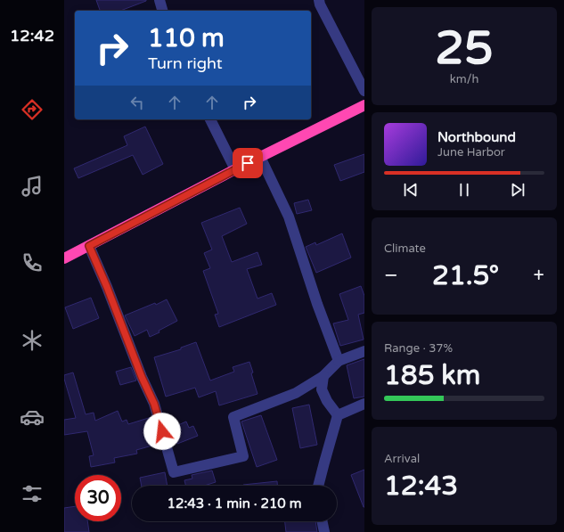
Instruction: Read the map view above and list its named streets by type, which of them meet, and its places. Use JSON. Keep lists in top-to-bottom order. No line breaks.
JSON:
{"page":{"tabs":"12:42","tile":[["25","km/h"],"Climate",["Range · 37%","185 km"],["Arrival","12:43"]],"turn":["110 m","Turn right"],"song":["Northbound","June Harbor"],"heat":["−","21.5°","+"],"limit":"30","trip":"12:43 · 1 min · 210 m"}}
